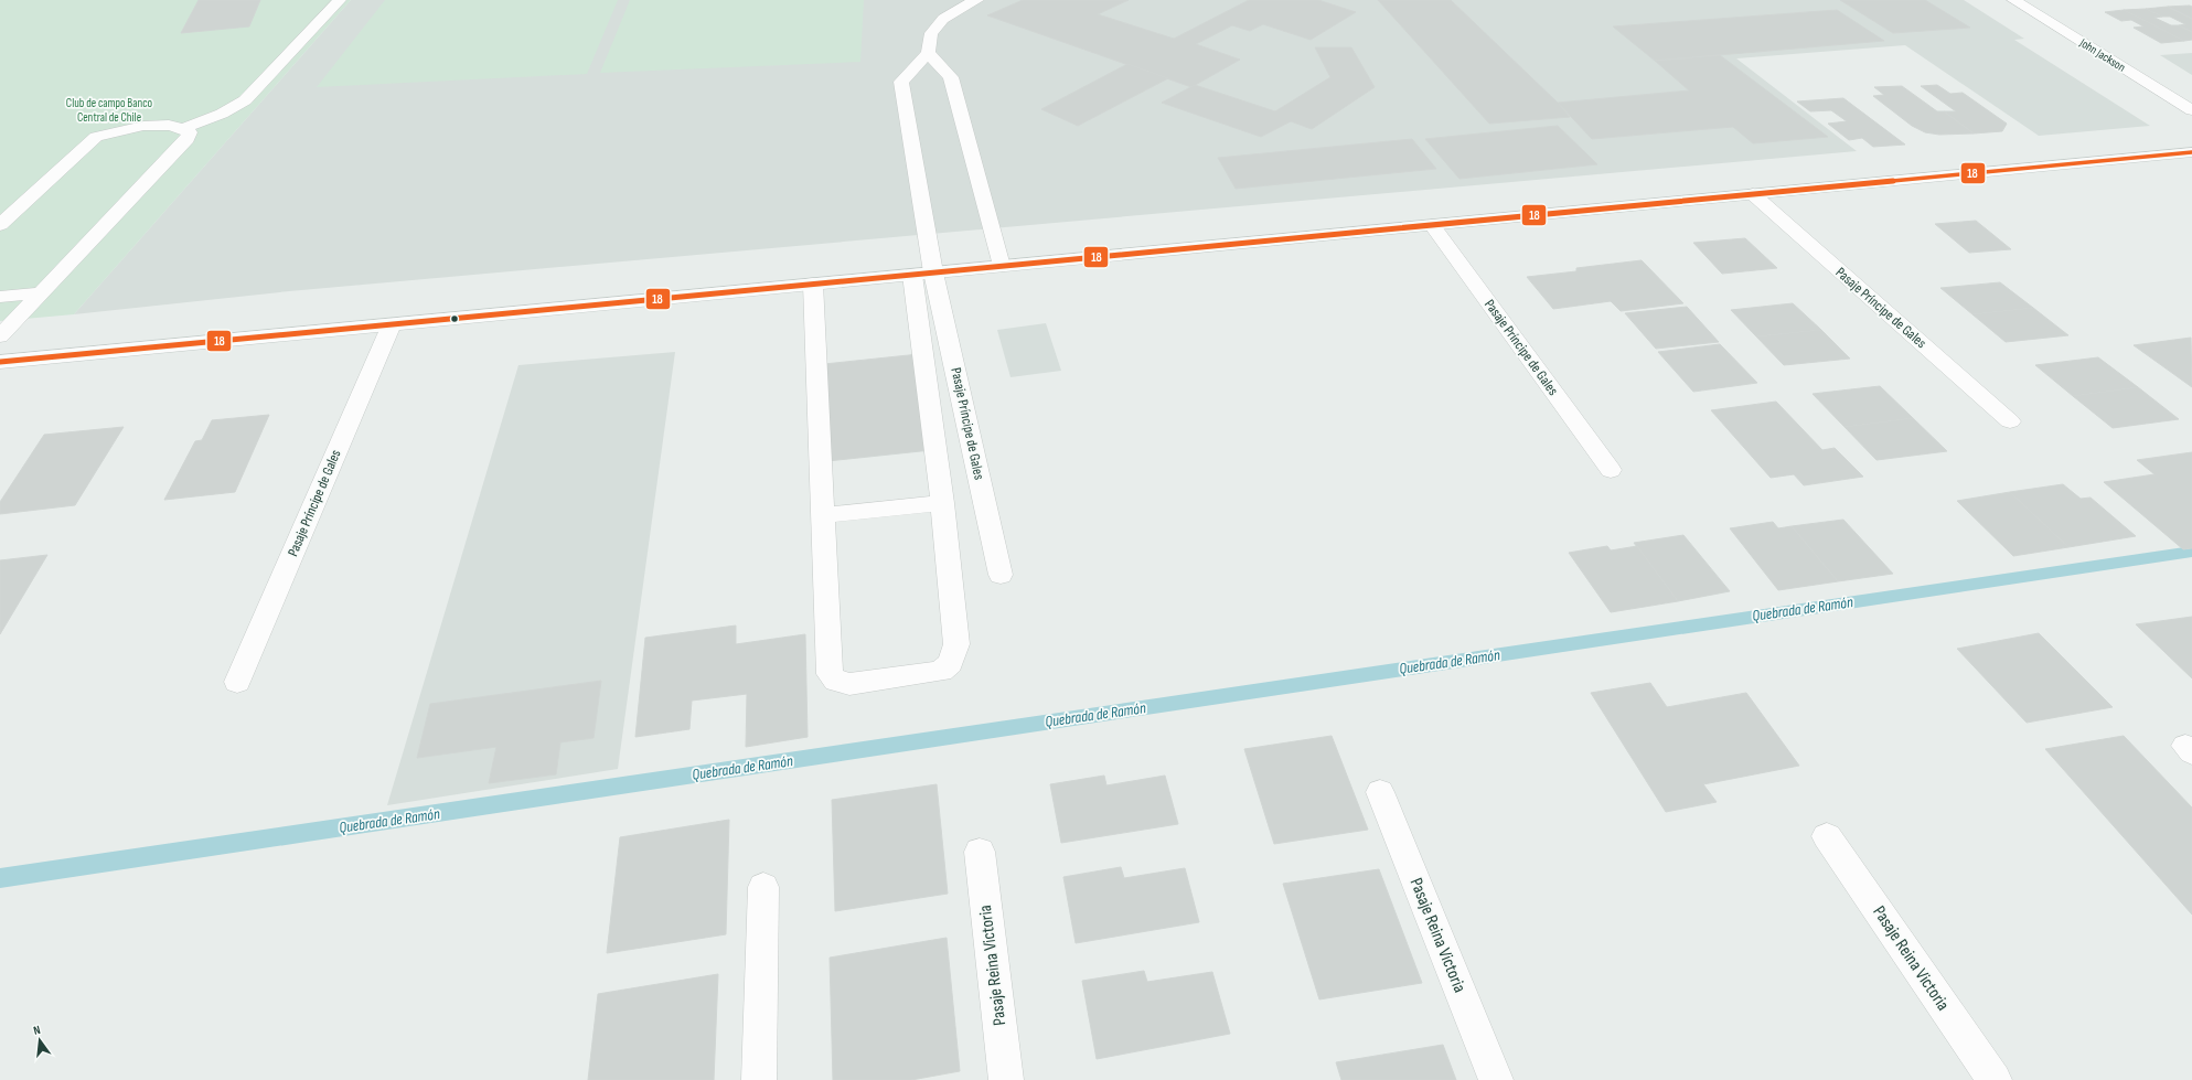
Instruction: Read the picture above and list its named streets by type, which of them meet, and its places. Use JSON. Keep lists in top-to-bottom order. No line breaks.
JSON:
{"streets":{"street":["John Jackson","Pasaje Príncipe de Gales","Pasaje Reina Victoria"]},"water":["Quebrada de Ramón"],"parks":["Club de campo Banco Central de Chile"],"lines":["transit line 18"],"north":"top"}
